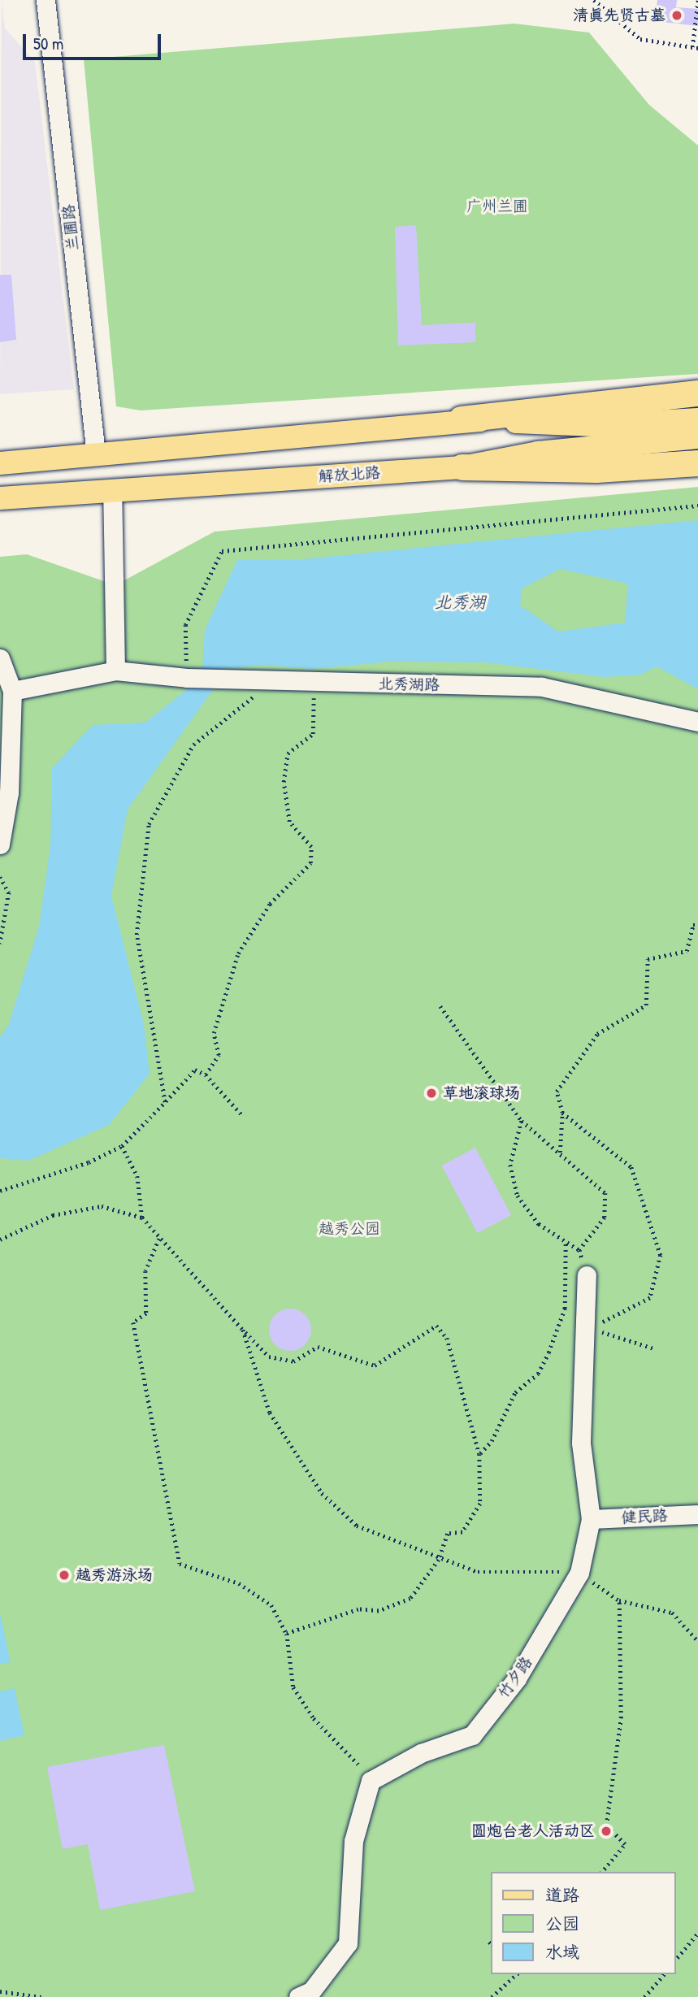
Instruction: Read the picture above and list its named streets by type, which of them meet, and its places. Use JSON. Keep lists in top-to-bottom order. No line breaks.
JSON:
{"streets":{"main road":["解放北路"],"street":["兰圃路","北秀湖路","健民路","竹夕路"]},"crossings":[["健民路","竹夕路"]],"water":["北秀湖"],"parks":["广州兰圃","越秀公园"],"places":["清真先贤古墓","草地滚球场","越秀游泳场","圆炮台老人活动区"],"legend":["道路","公园","水域"],"scale_bar":"50 m"}
